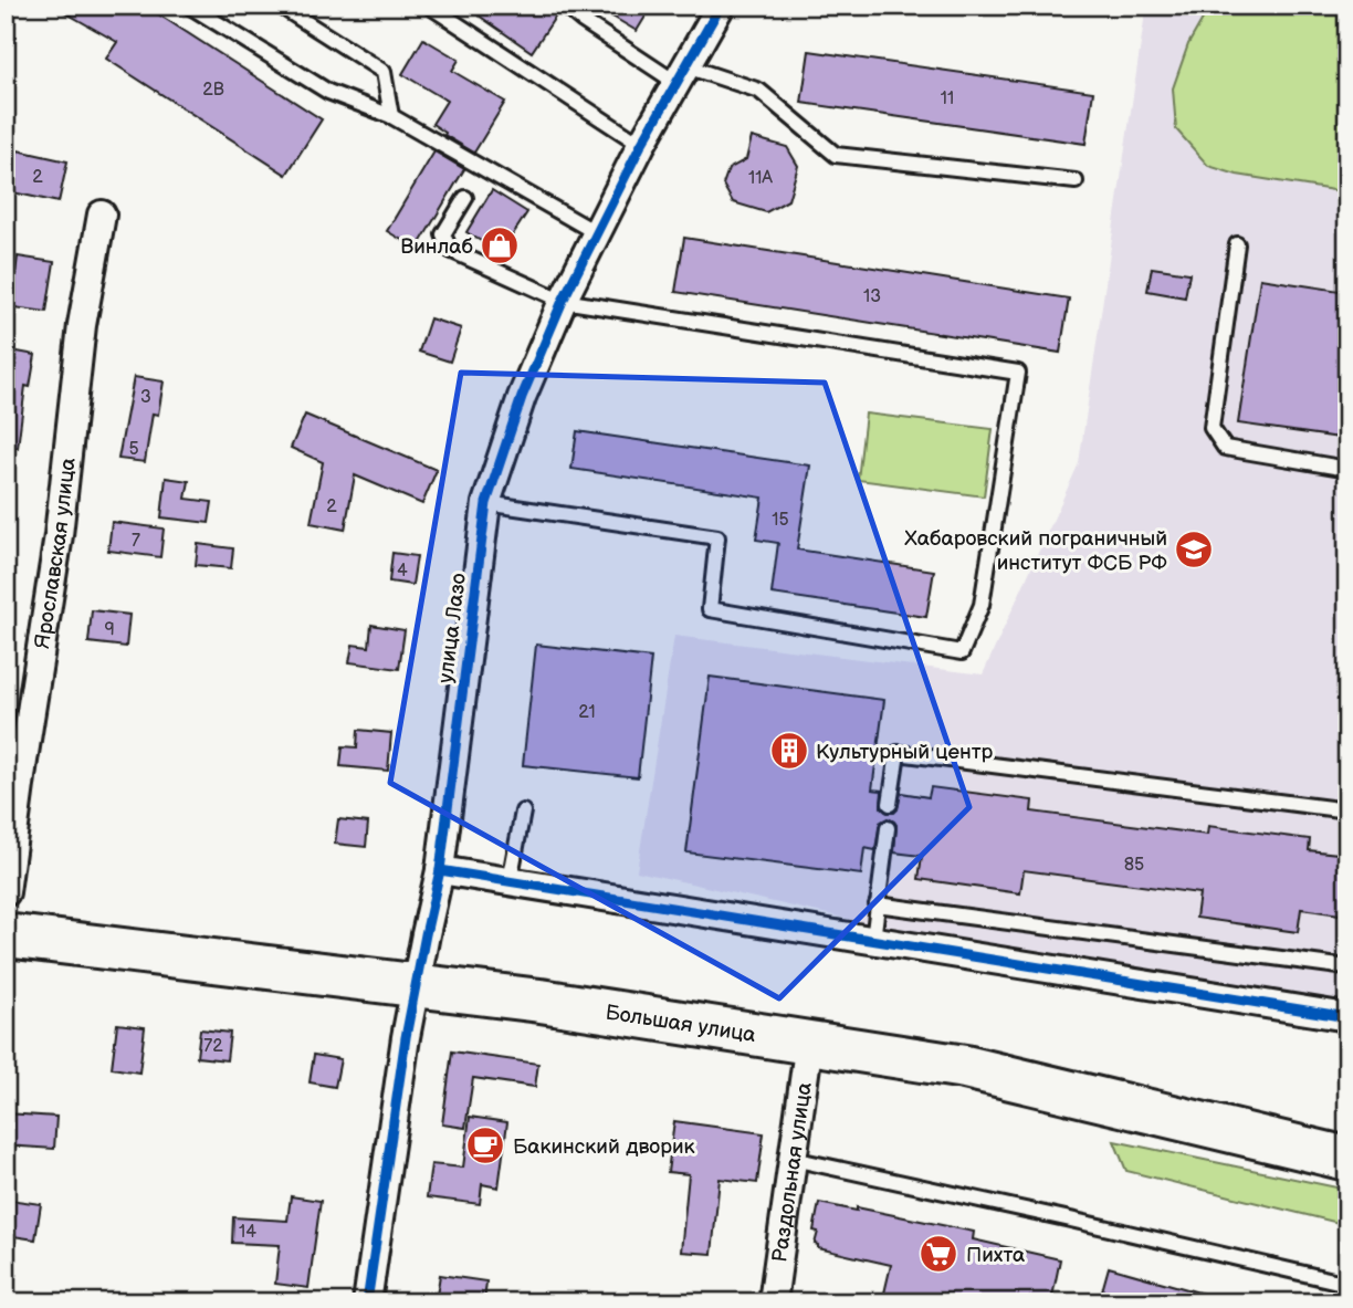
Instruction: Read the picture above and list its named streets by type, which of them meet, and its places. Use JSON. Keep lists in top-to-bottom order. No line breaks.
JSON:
{"streets":{"highway":["Большая улица"],"street":["Ярославская улица","улица Лазо","Раздольная улица"]},"crossings":[["улица Лазо","Большая улица"],["Большая улица","Раздольная улица"]],"places":{"shop":["Винлаб"],"school or university":["Хабаровский пограничный институт ФСБ РФ"],"building":["Культурный центр"],"cafe":["Бакинский дворик"],"supermarket":["Пихта"]},"house_numbers":["2В","11","2","11А","13","3","5","2","15","7","4","9","21","85","72","14"]}
